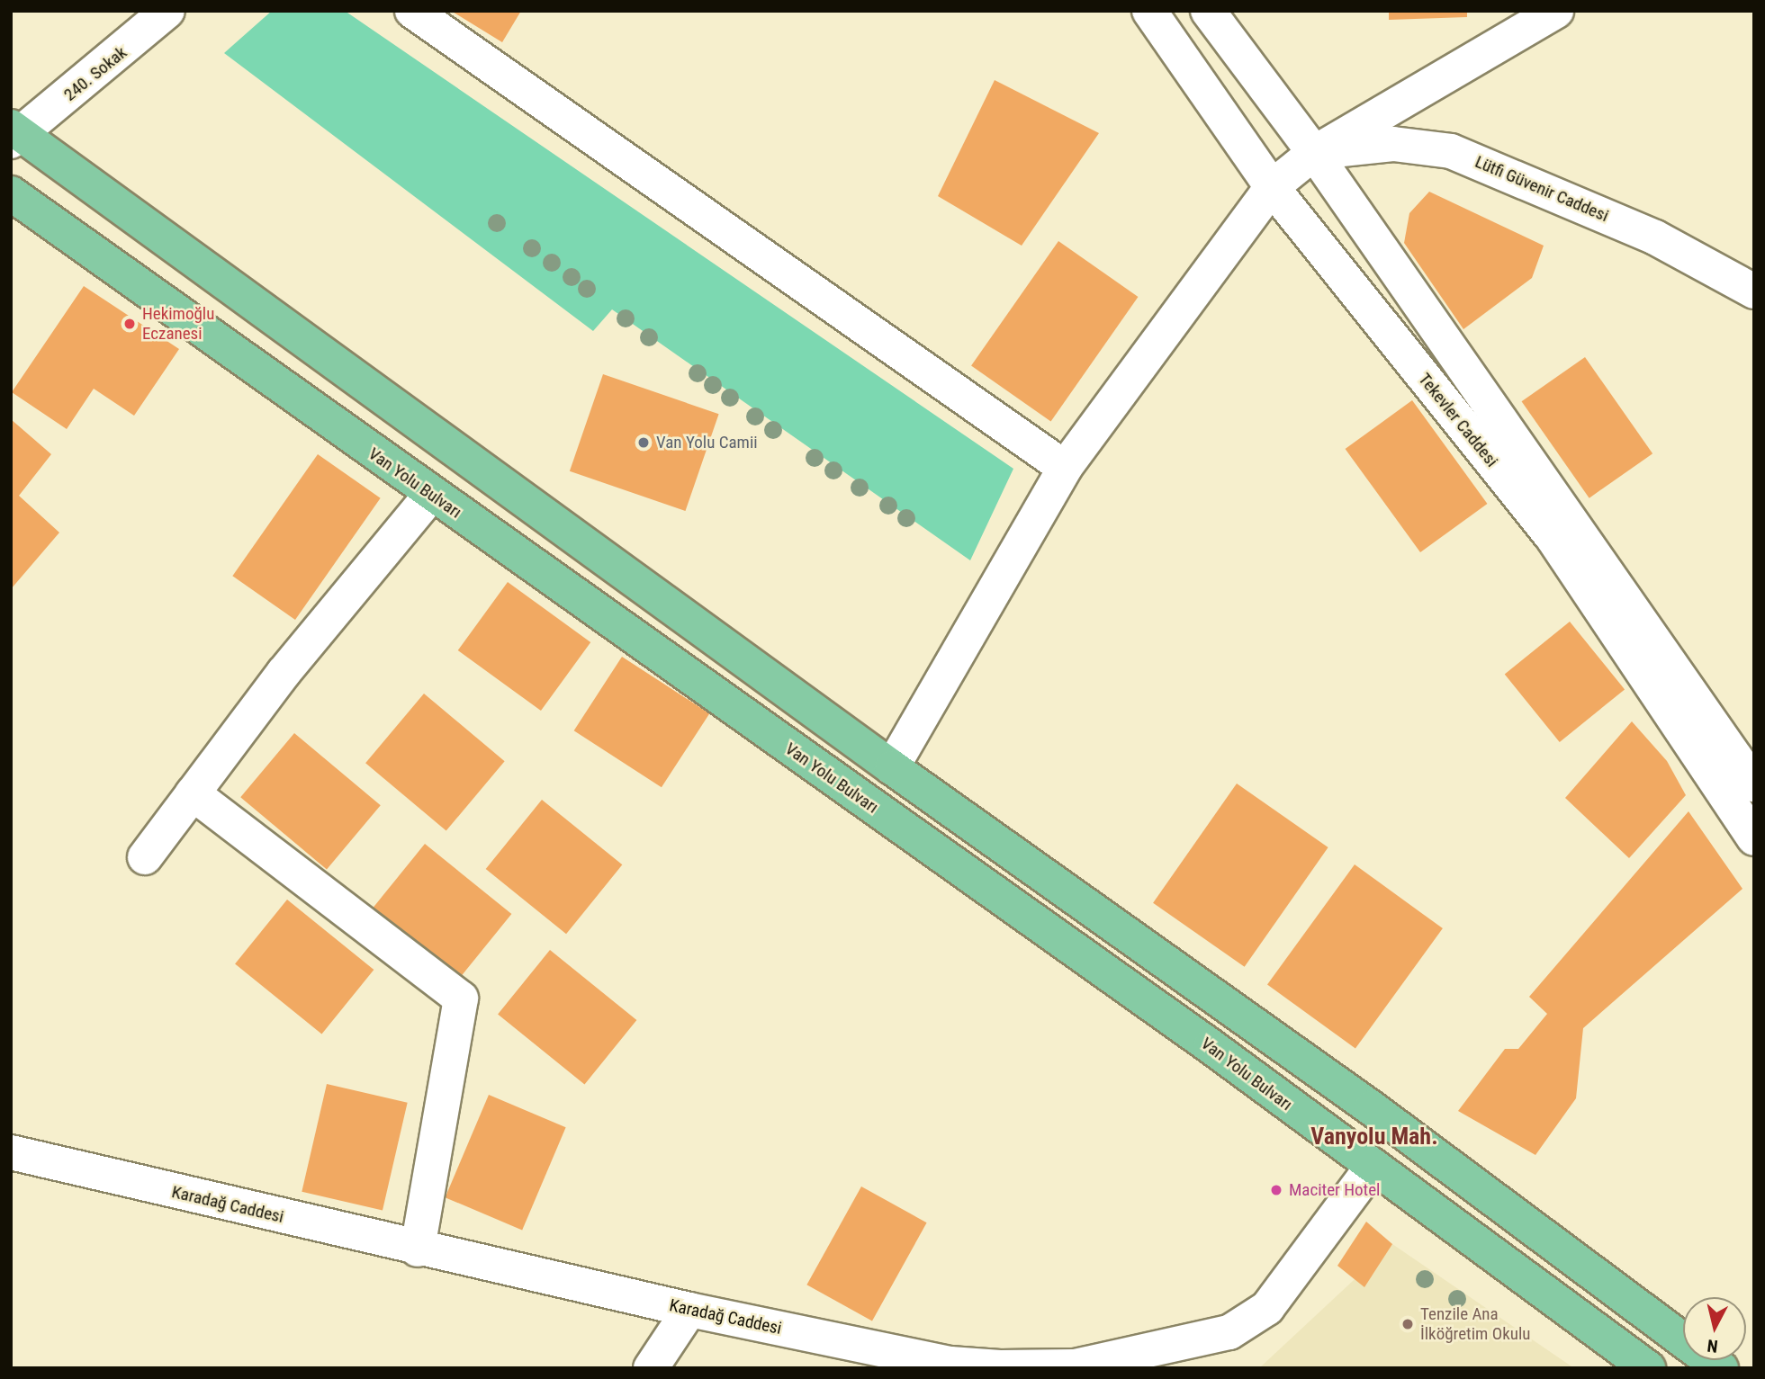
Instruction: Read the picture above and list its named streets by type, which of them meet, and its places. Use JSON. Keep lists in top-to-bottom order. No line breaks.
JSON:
{"streets":{"main road":["Van Yolu Bulvarı"],"street":["240. Sokak","Lütfi Güvenir Caddesi","Tekevler Caddesi","Karadağ Caddesi"]},"crossings":[["Van Yolu Bulvarı","Karadağ Caddesi"]],"districts":["Vanyolu Mah."],"places":["Hekimoğlu Eczanesi","Van Yolu Camii","Maciter Hotel","Tenzile Ana İlköğretim Okulu"],"north":"bottom"}
